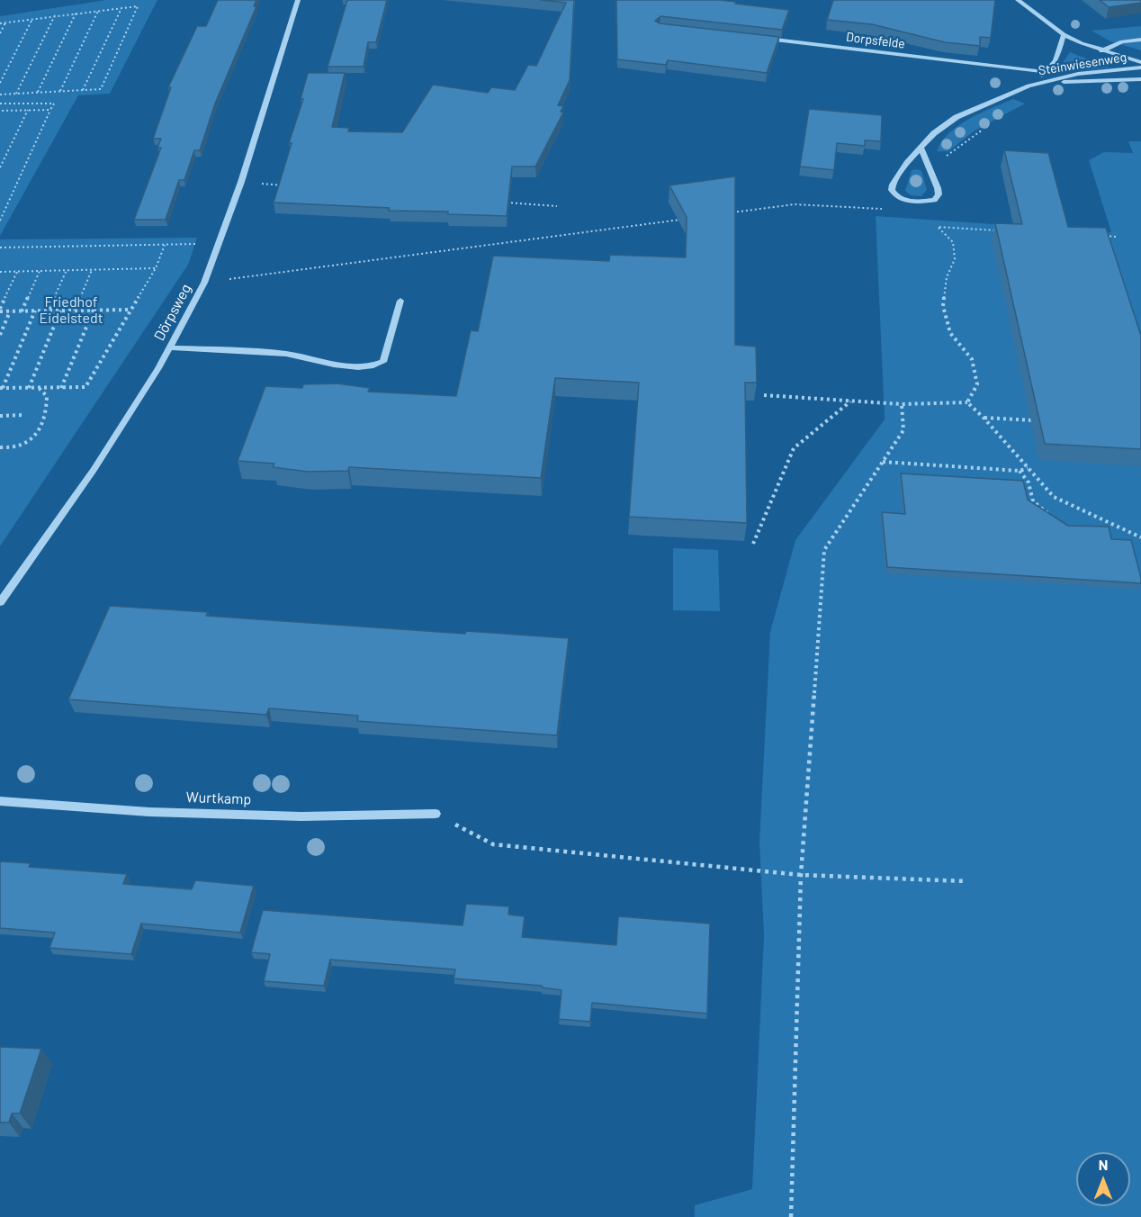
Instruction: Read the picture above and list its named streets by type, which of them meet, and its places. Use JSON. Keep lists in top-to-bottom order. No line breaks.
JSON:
{"streets":{"street":["Dorpsfelde","Steinwiesenweg","Dörpsweg","Wurtkamp"]},"crossings":[["Dorpsfelde","Steinwiesenweg"]],"parks":["Friedhof Eidelstedt"],"north":"top"}
